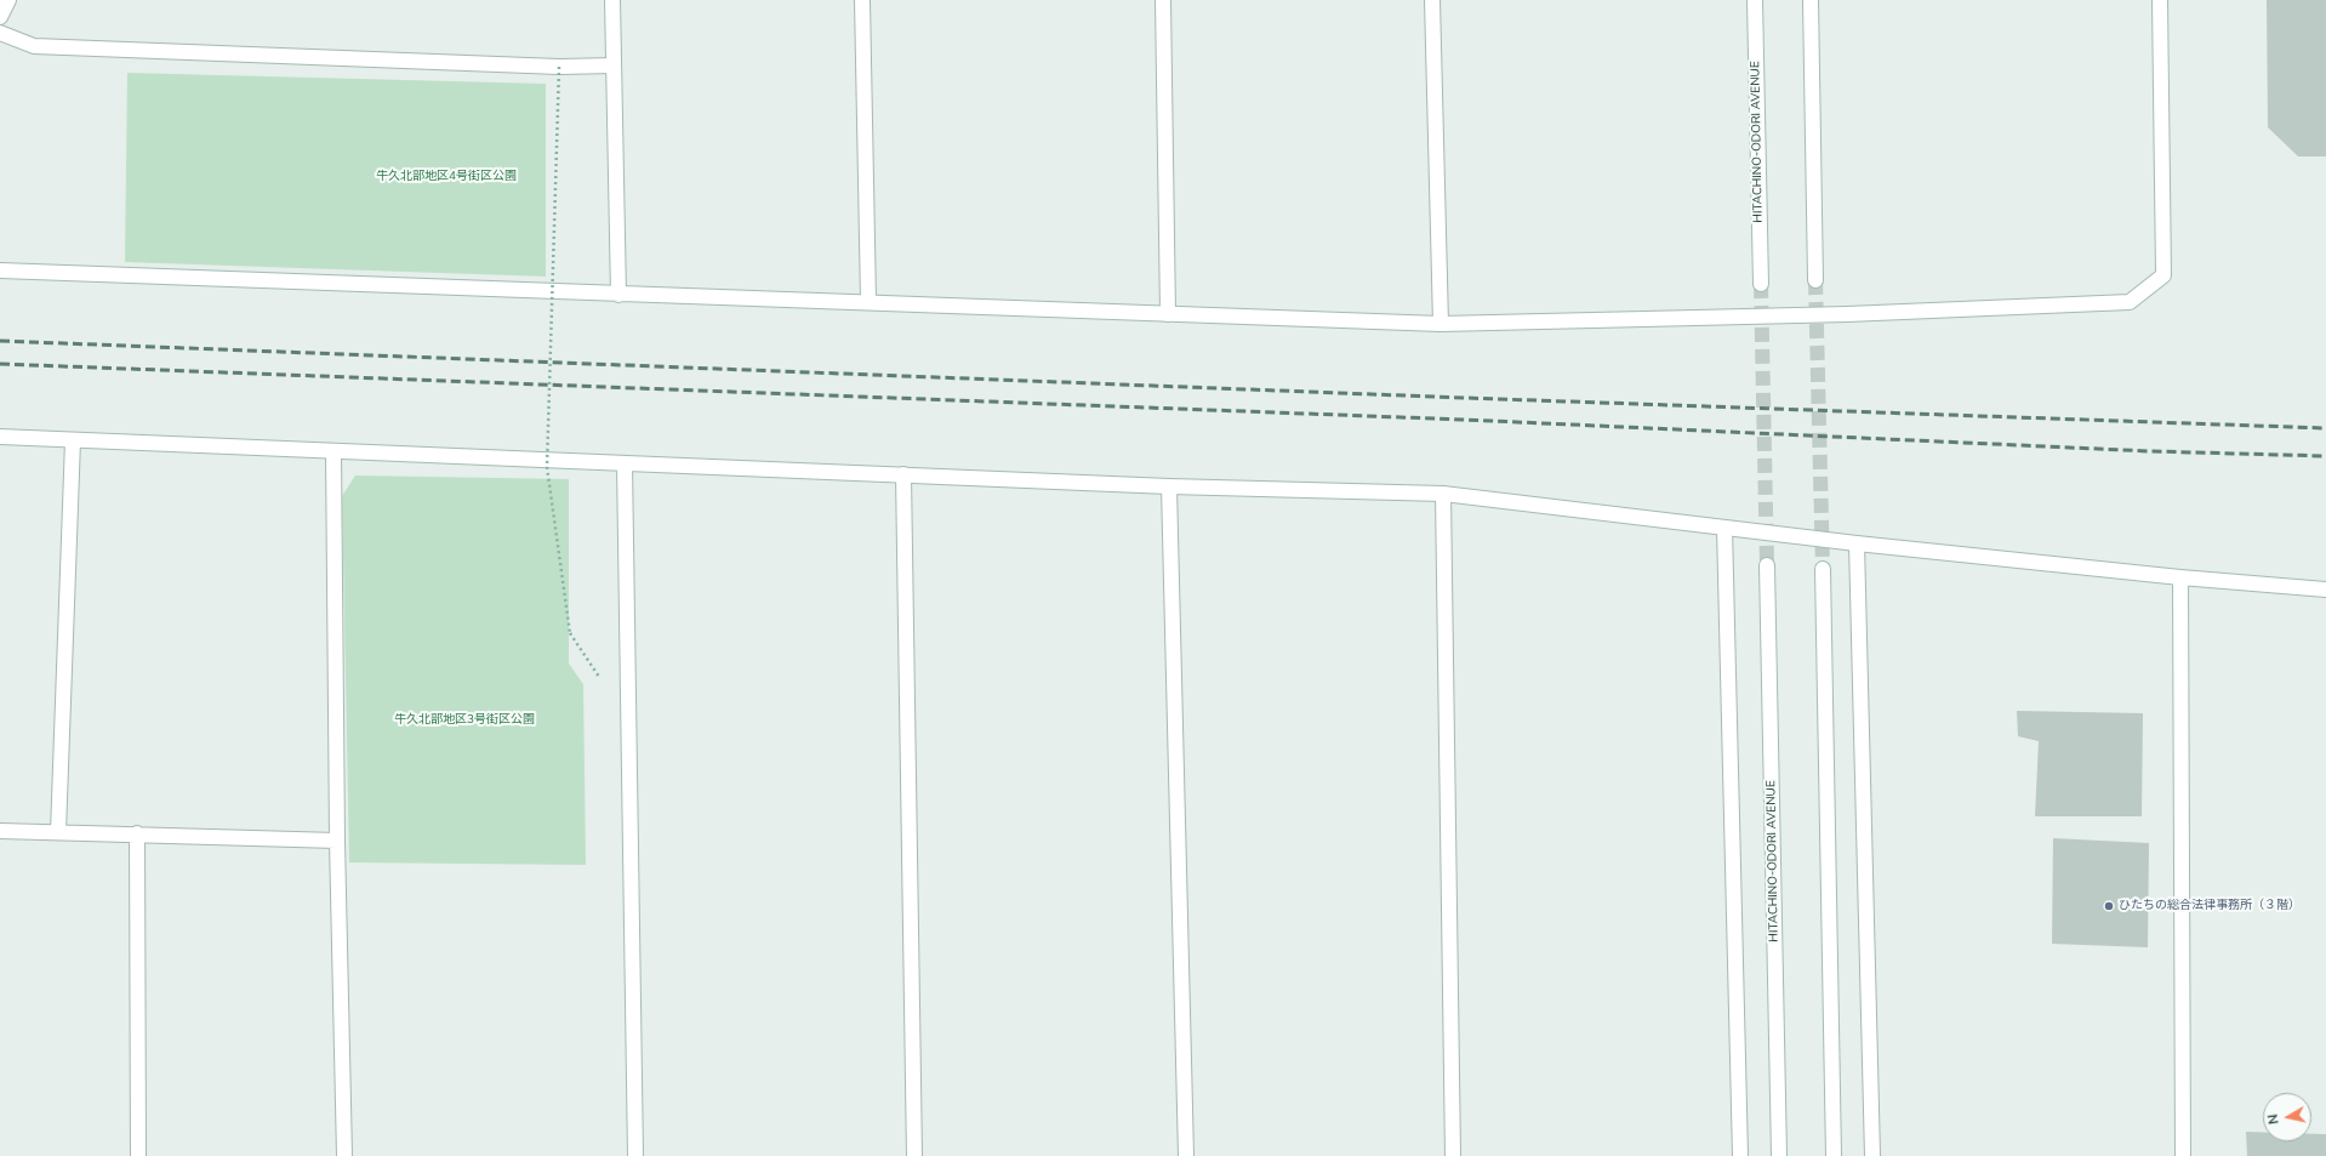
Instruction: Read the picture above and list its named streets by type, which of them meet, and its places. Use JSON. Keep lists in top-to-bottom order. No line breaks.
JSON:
{"streets":{"street":["HITACHINO-ODORI AVENUE"]},"parks":["牛久北部地区4号街区公園","牛久北部地区3号街区公園"],"places":["ひたちの総合法律事務所（３階）"],"north":"left"}
